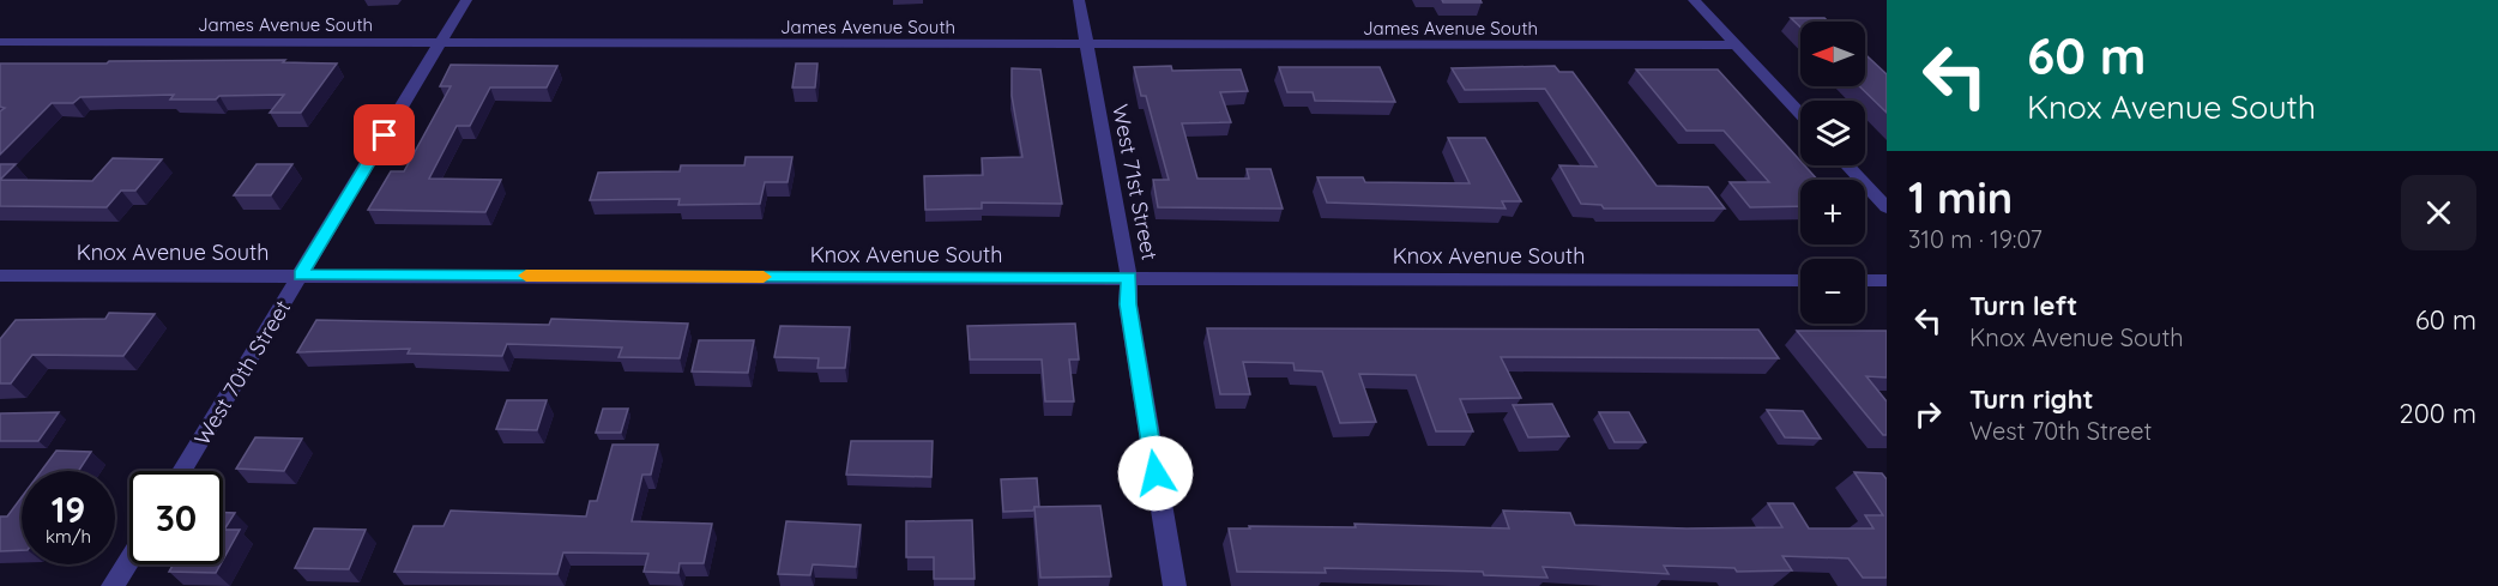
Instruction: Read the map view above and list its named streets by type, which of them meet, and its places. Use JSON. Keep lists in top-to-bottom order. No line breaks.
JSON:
{"streets":{"street":["James Avenue South","West 71st Street","Knox Avenue South","West 70th Street"]},"crossings":[["James Avenue South","West 71st Street"],["James Avenue South","West 70th Street"],["West 71st Street","Knox Avenue South"],["Knox Avenue South","West 70th Street"]],"north":"left","page":{"turn":["60 m","Knox Avenue South"],"map_buttons":["+","−"],"heading":["1 min","310 m · 19:07"],"list":[{"name":"Turn left","note":"Knox Avenue South","value":"60 m"},{"name":"Turn right","note":"West 70th Street","value":"200 m"}],"speed":"19 km/h","limit":"30"}}
